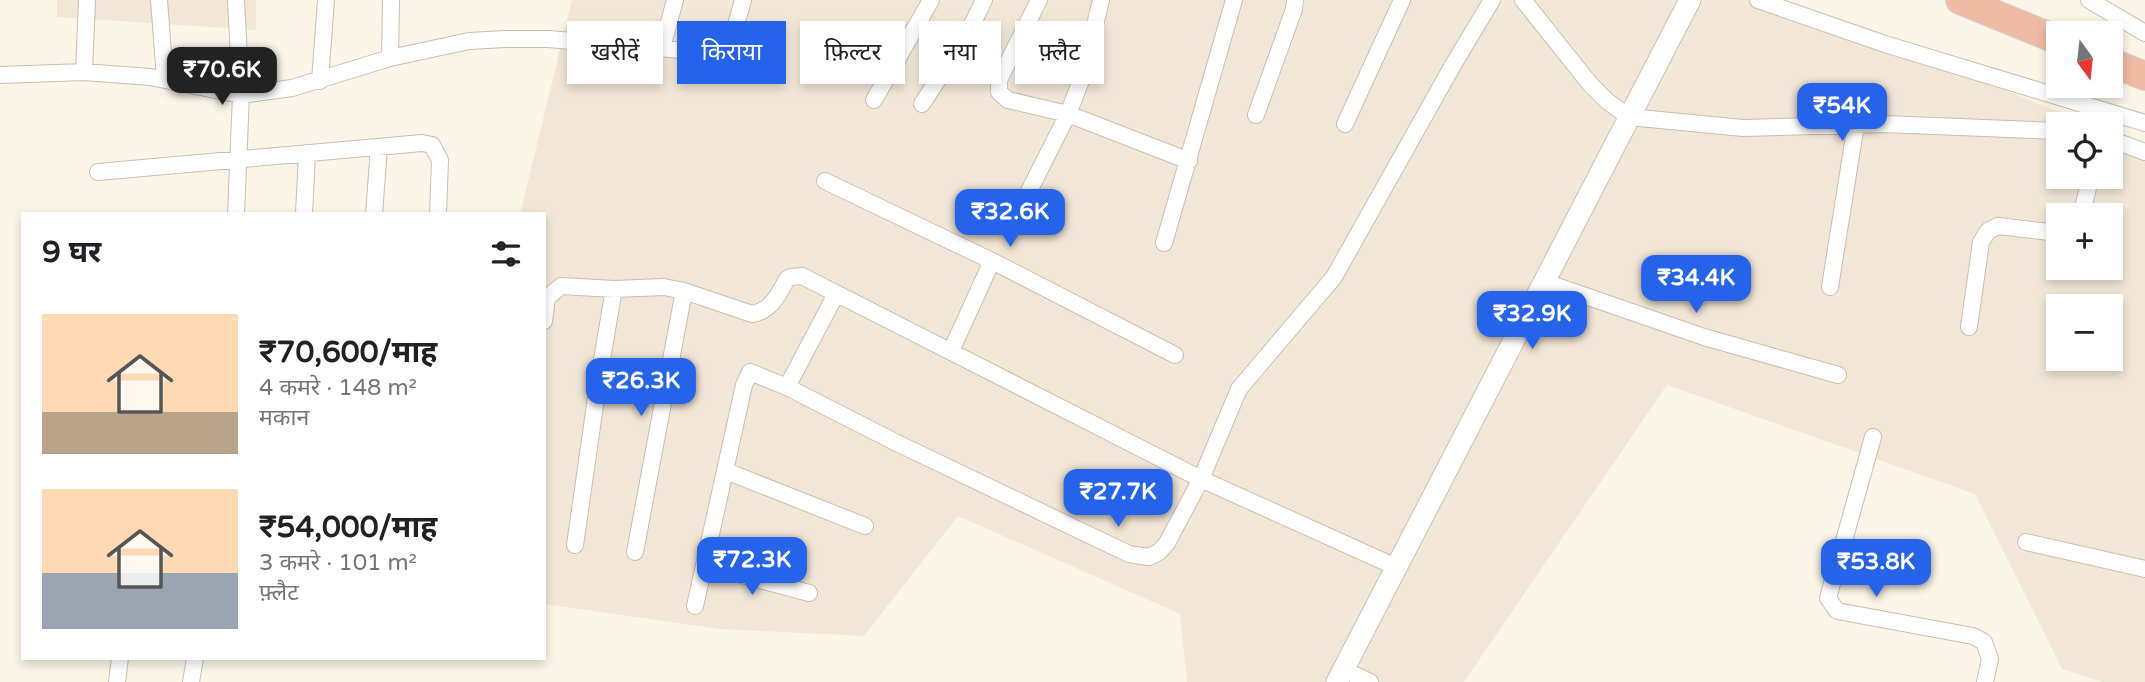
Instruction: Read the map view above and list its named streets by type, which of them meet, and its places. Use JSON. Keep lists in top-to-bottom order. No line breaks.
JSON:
{"north":"bottom","page":{"map_buttons":["+","−"],"chip":["खरीदें","किराया","फ़िल्टर","नया","फ़्लैट"],"price":["₹70.6K","₹54K","₹32.6K","₹34.4K","₹32.9K","₹26.3K","₹27.7K","₹72.3K","₹53.8K"],"heading":"9 घर","list":[{"name":"₹70,600/माह","note":"4 कमरे · 148 m² · मकान"},{"name":"₹54,000/माह","note":"3 कमरे · 101 m² · फ़्लैट"}]}}
